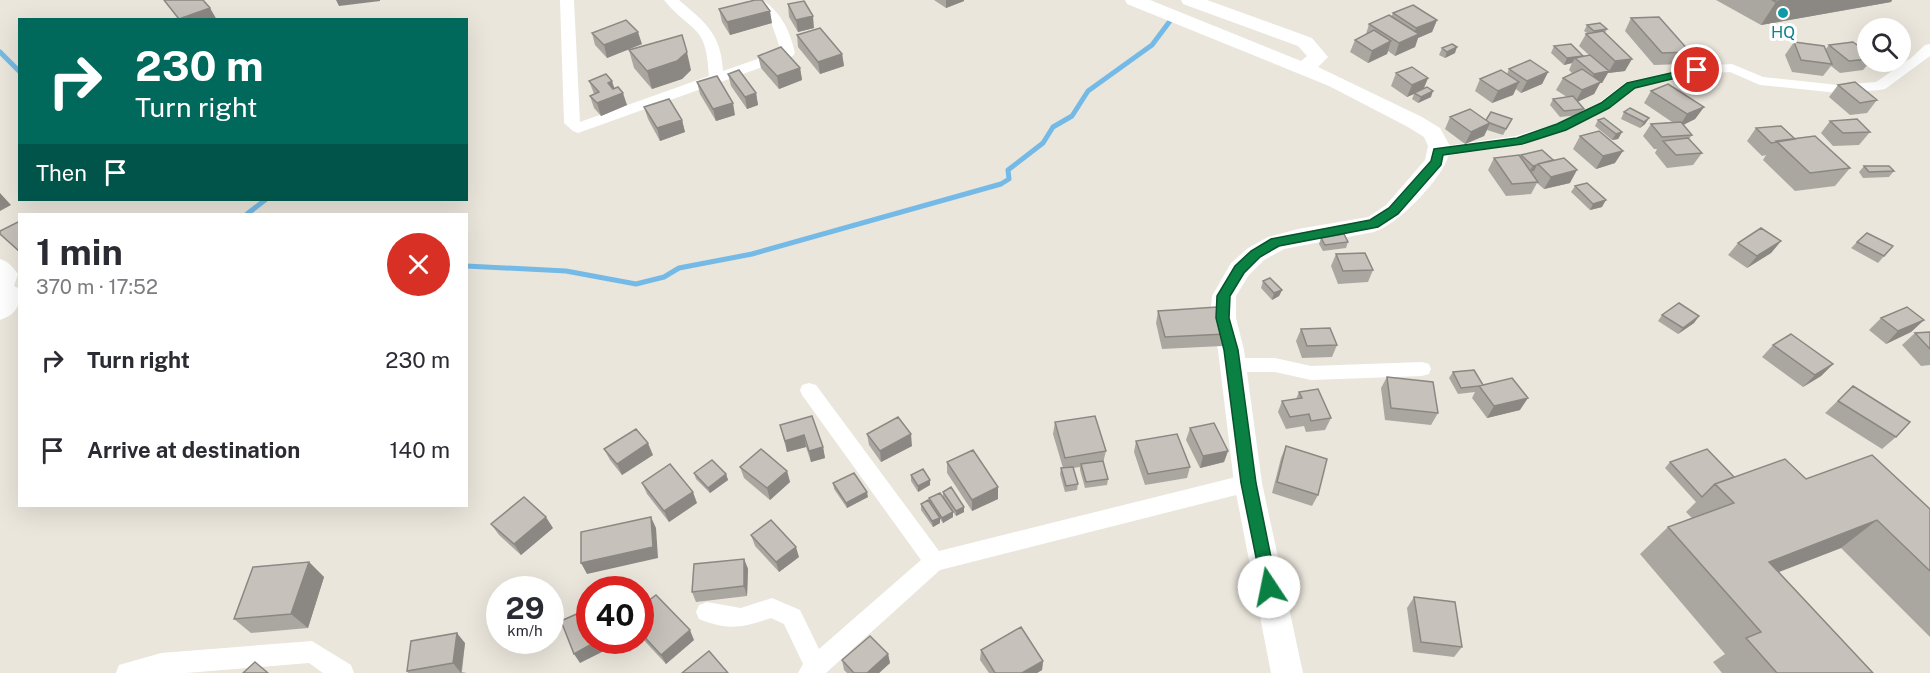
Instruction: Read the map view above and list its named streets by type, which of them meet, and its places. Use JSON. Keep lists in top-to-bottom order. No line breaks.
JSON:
{"places":["HQ"],"page":{"turn":["230 m","Turn right"],"then":"Then","heading":["1 min","370 m · 17:52"],"list":[{"name":"Turn right","value":"230 m"},{"name":"Arrive at destination","value":"140 m"}],"speed":"29 km/h","limit":"40"}}
